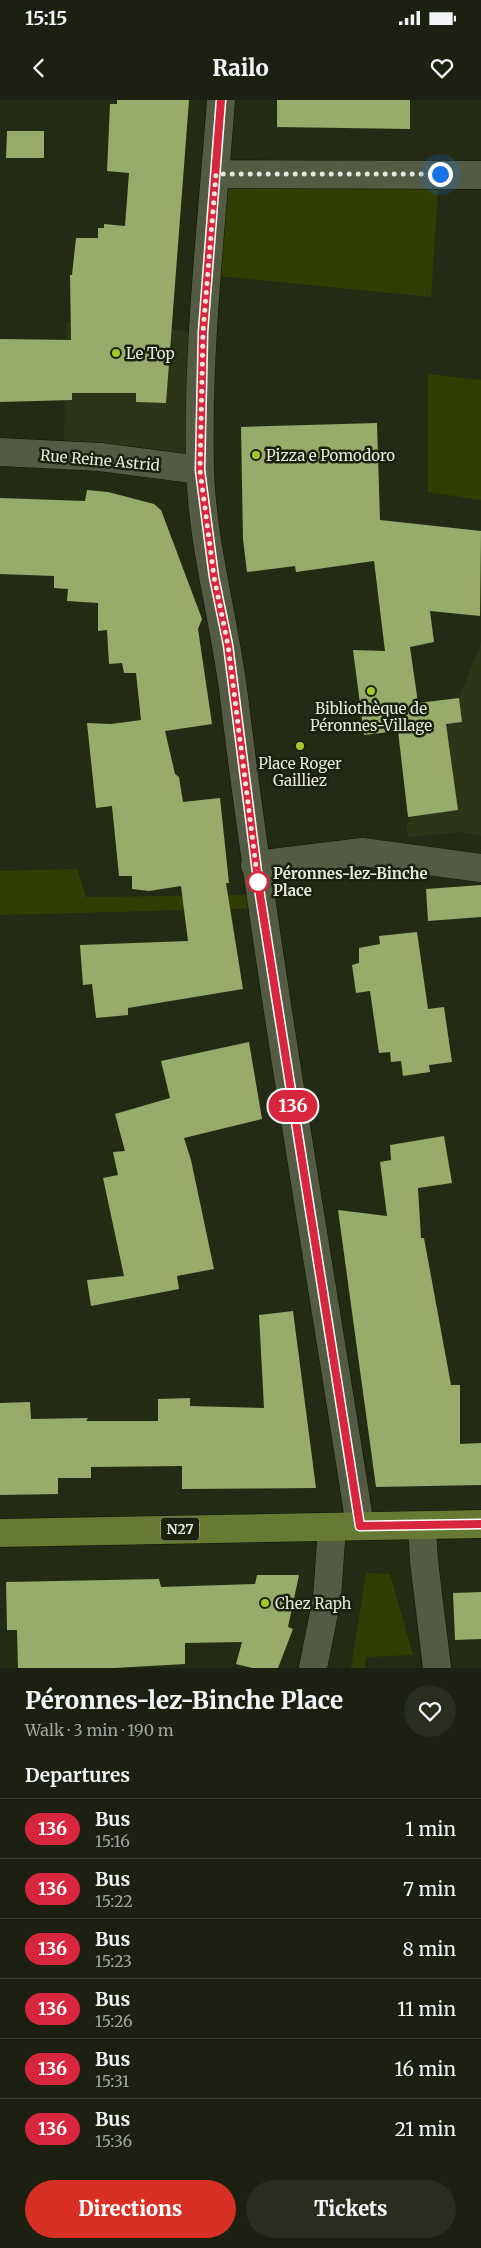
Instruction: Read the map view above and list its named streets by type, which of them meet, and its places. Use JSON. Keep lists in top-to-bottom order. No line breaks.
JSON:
{"streets":{"main road":["N27"],"street":["Rue Reine Astrid"]},"places":["Le Top","Pizza e Pomodoro","Bibliothèque de Péronnes-Village","Place Roger Gailliez","Péronnes-lez-Binche Place","Chez Raph"],"lines":["bus line 136"],"page":{"status":"15:15","header":"Railo","on_map":"136","heading":[["Péronnes-lez-Binche Place","Walk · 3 min · 190 m"],"Departures"],"list":[{"mark":"136","name":"Bus","note":"15:16","value":"1 min"},{"mark":"136","name":"Bus","note":"15:22","value":"7 min"},{"mark":"136","name":"Bus","note":"15:23","value":"8 min"},{"mark":"136","name":"Bus","note":"15:26","value":"11 min"},{"mark":"136","name":"Bus","note":"15:31","value":"16 min"},{"mark":"136","name":"Bus","note":"15:36","value":"21 min"}],"buttons":["Directions","Tickets"]}}
